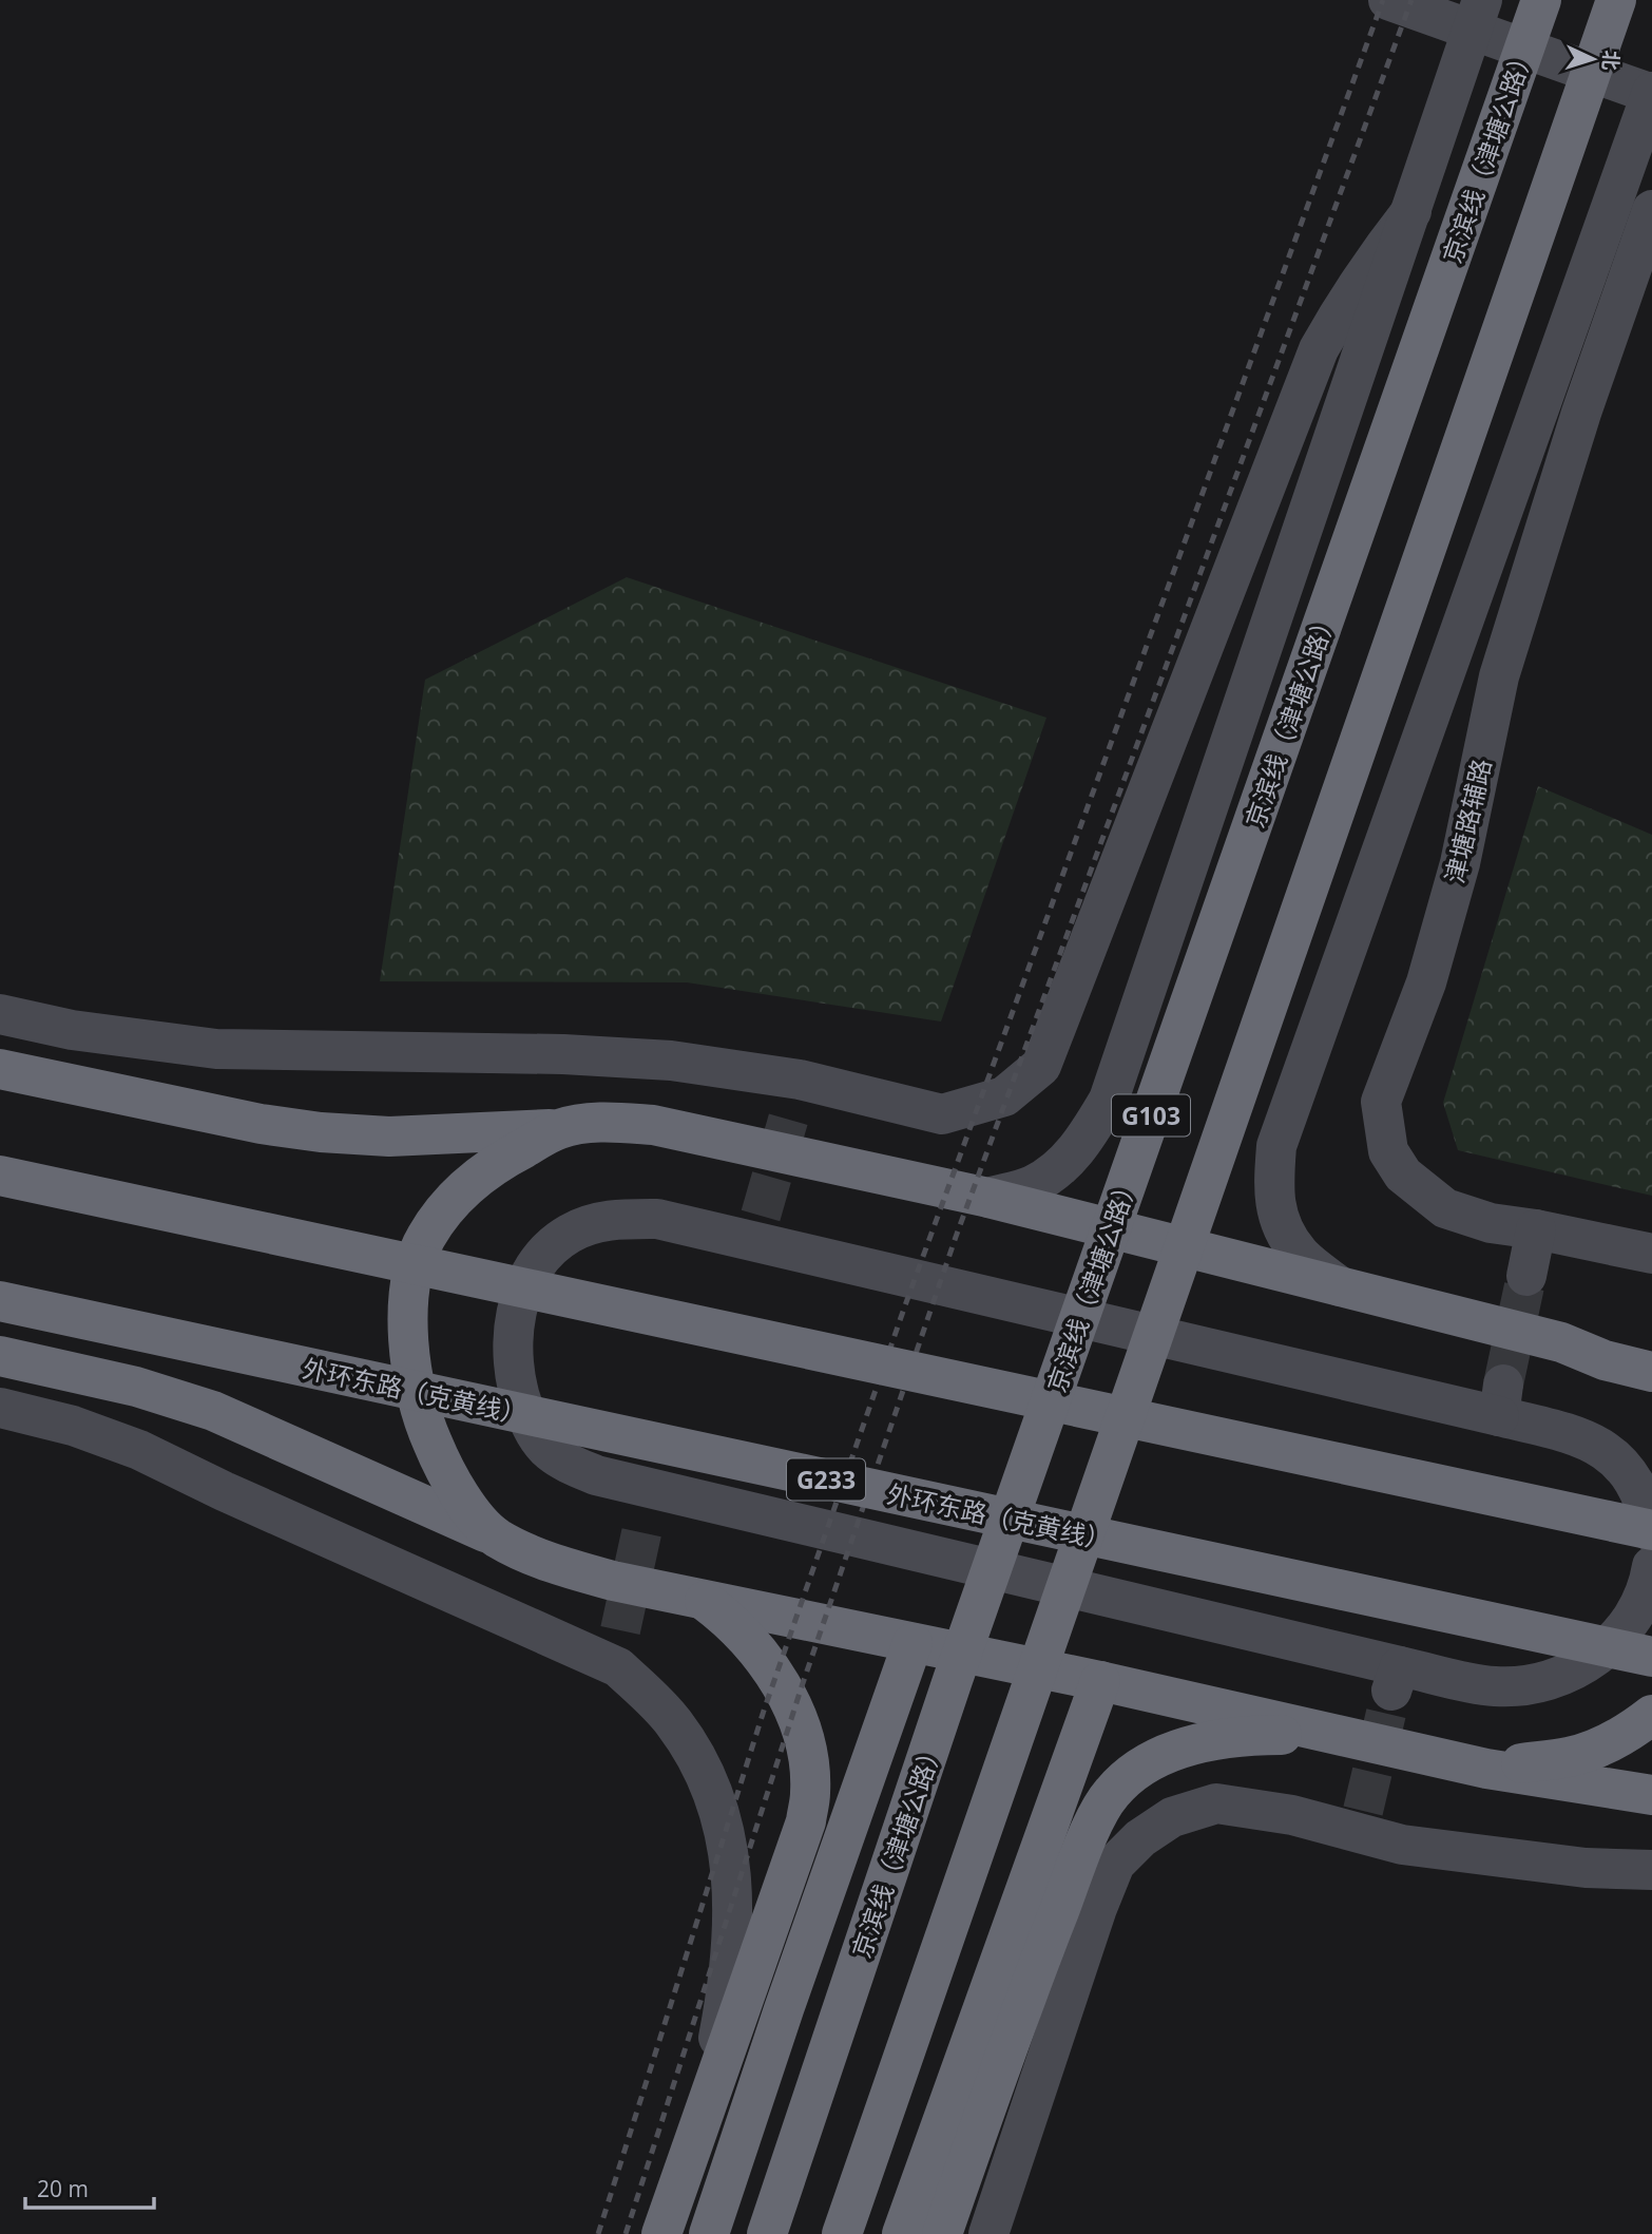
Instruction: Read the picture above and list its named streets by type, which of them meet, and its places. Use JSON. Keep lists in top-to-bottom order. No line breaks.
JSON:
{"streets":{"highway":["京滨线（津塘公路）","G103","外环东路（克黄线）","G233"],"street":["津塘路辅路"]},"scale_bar":"20 m","north":"right"}
